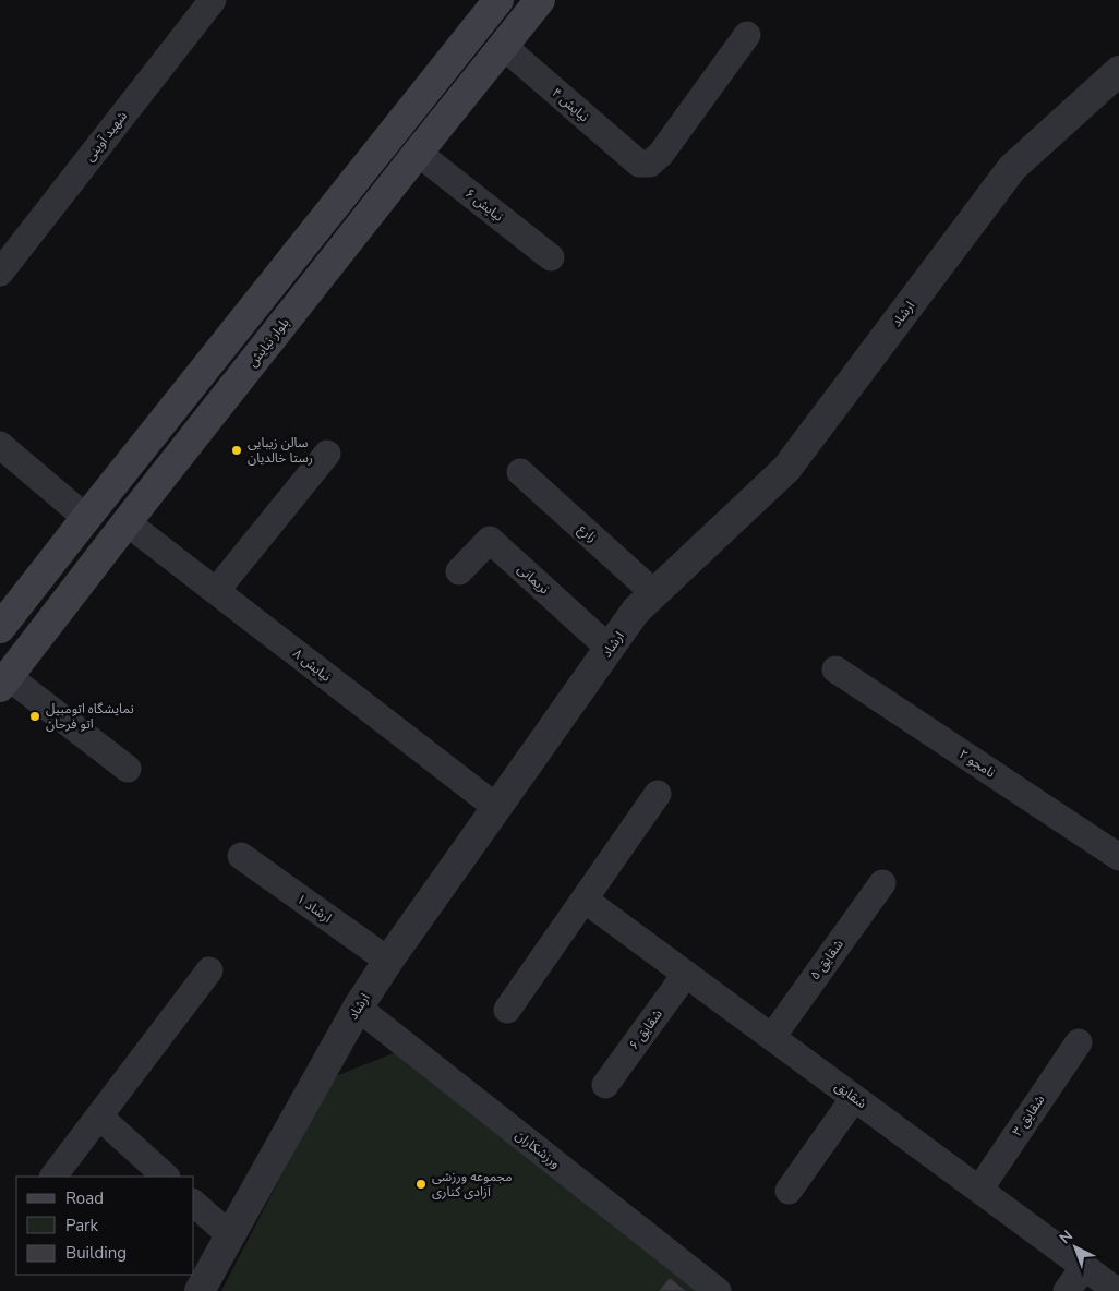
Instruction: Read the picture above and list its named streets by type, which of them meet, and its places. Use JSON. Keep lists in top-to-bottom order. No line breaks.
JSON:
{"streets":{"main road":["بلوار نیایش"],"street":["نیایش ۴","شهید آوینی","نیایش ۶","ارشاد","زارع","نریمانی","نیایش ۸","نامجو ۲","ارشاد ۱","شقایق ۵","شقایق ۶","شقایق","شقایق ۳","ورزشکاران"]},"crossings":[["نیایش ۴","بلوار نیایش"],["نیایش ۶","بلوار نیایش"],["ارشاد","زارع"],["ارشاد","نریمانی"],["ارشاد","نیایش ۸"],["ارشاد","ارشاد ۱"],["ارشاد","ورزشکاران"],["بلوار نیایش","نیایش ۸"],["شقایق ۵","شقایق"],["شقایق ۶","شقایق"],["شقایق","شقایق ۳"]],"places":["سالن زیبایی رستا خالدیان","نمایشگاه اتومبیل اتو فرحان","مجموعه ورزشی آزادی کناری"],"legend":["Road","Park","Building"],"north":"top left"}
